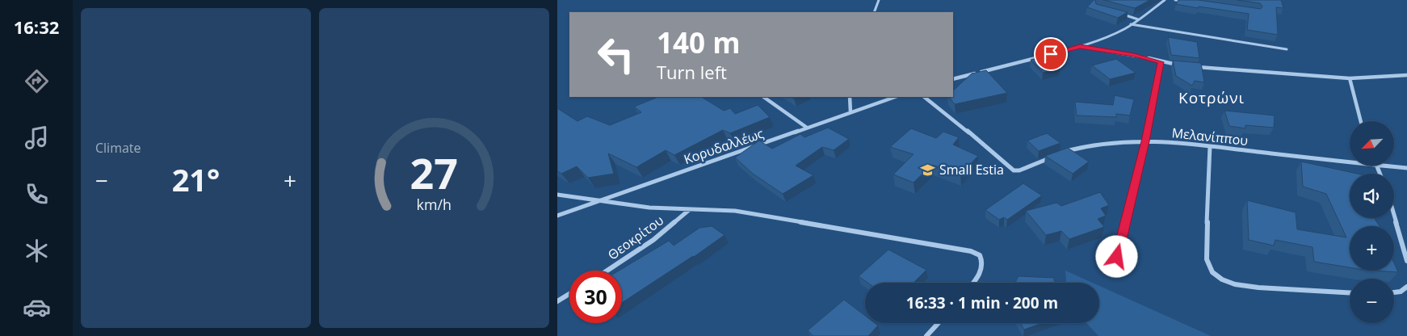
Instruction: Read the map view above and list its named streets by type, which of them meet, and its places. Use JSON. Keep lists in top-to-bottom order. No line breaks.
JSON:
{"streets":{"street":["Μελανίππου","Κορυδαλλέως","Θεοκρίτου"]},"districts":["Κοτρώνι"],"places":{"school or university":["Small Estia"]},"north":"bottom left","page":{"tabs":"16:32","tile":"Climate","turn":["140 m","Turn left"],"map_buttons":["+","−"],"heat":["−","21°","+"],"limit":"30","trip":"16:33 · 1 min · 200 m","gauge":["27","km/h"]}}
